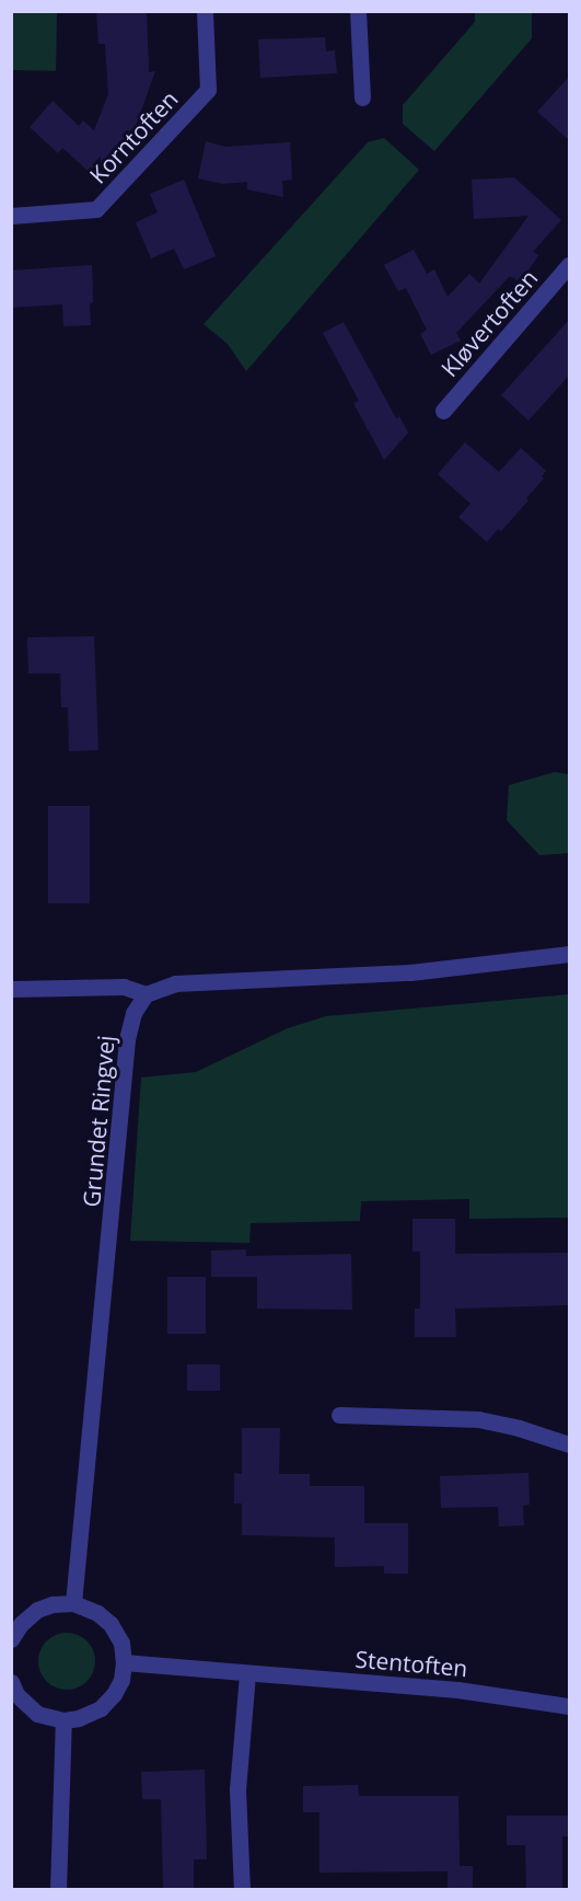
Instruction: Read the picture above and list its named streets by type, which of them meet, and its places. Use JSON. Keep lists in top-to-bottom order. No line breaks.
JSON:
{"streets":{"street":["Korntoften","Kløvertoften","Grundet Ringvej","Stentoften"]}}
